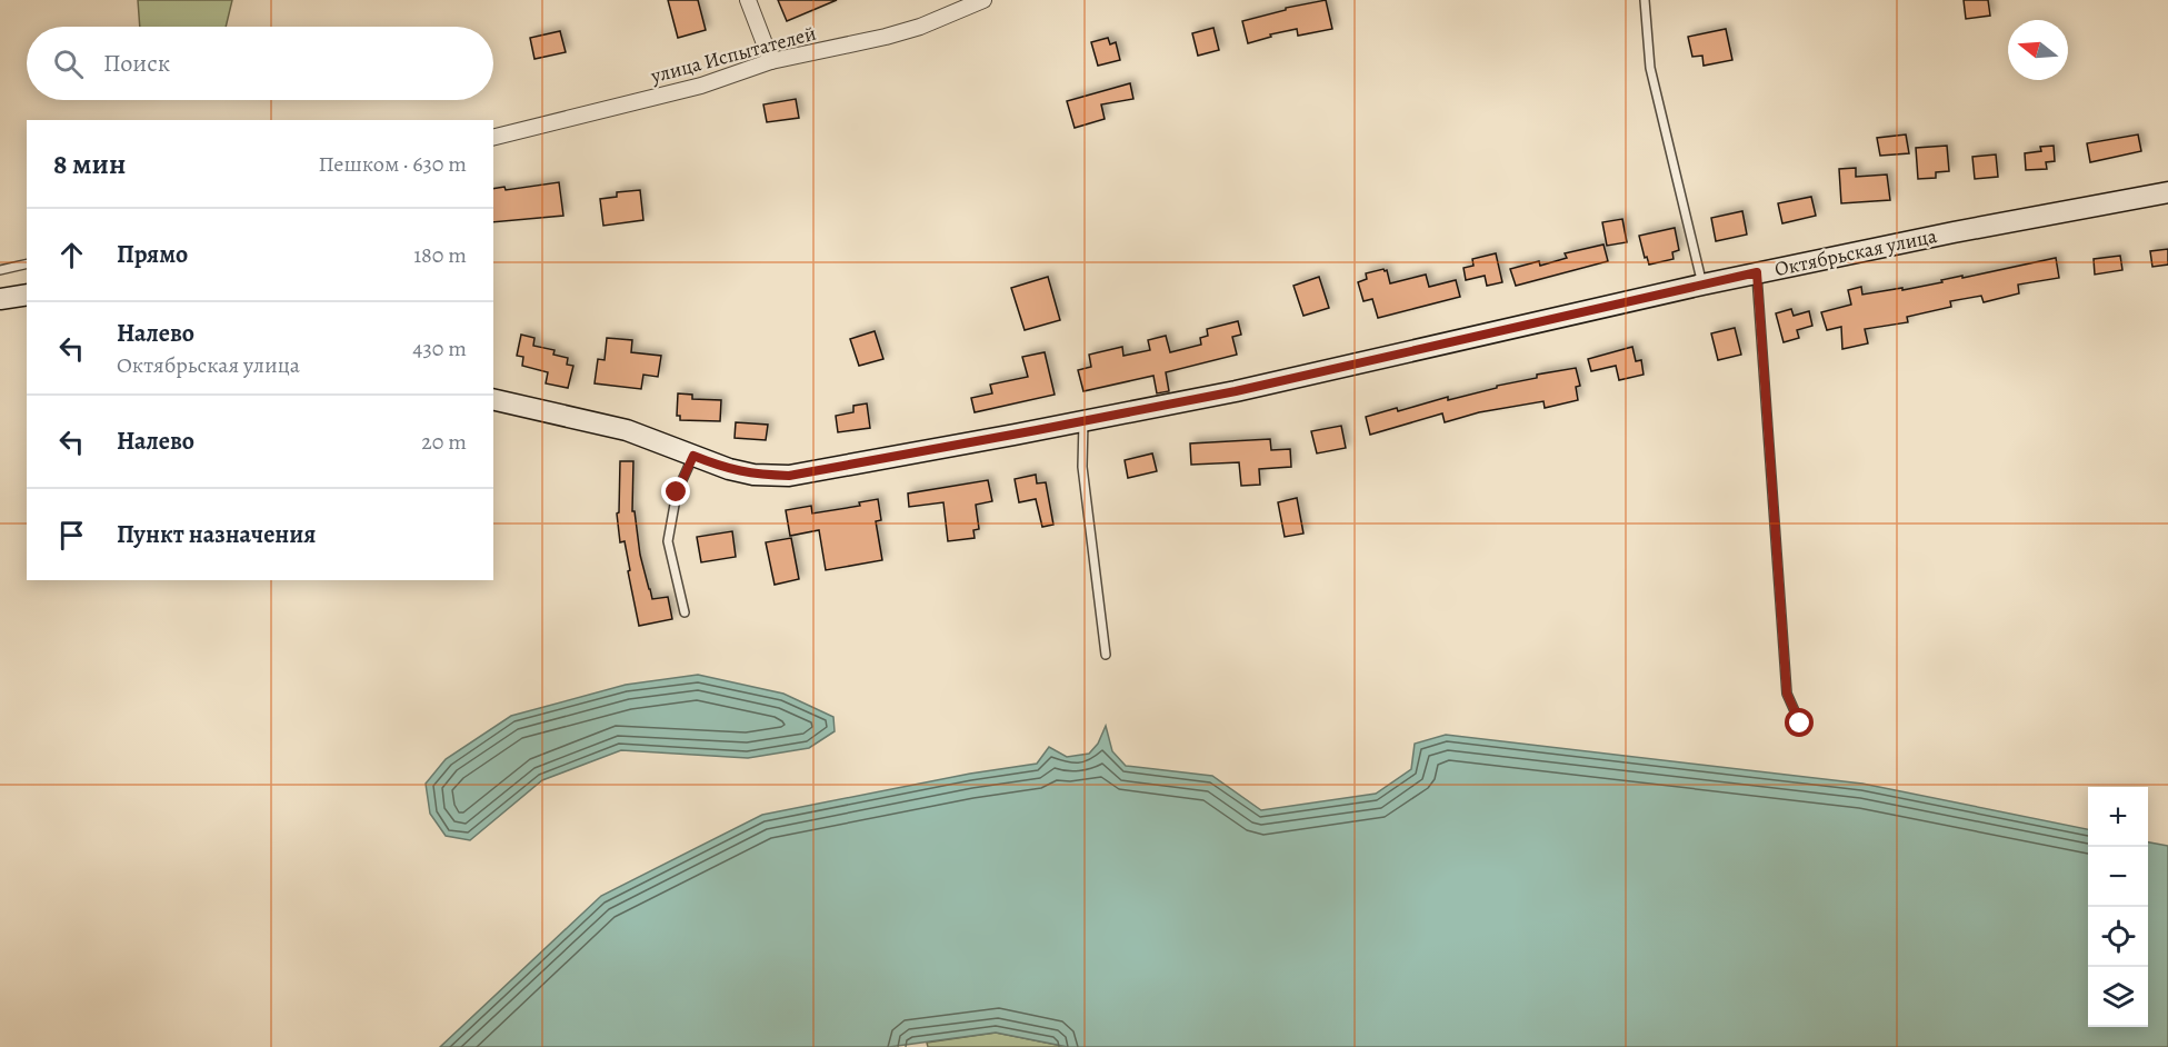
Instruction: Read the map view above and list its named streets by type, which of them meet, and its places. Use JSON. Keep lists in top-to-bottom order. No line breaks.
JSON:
{"streets":{"street":["улица Испытателей","Октябрьская улица"]},"north":"left","page":{"search":"Поиск","heading":["8 мин","Пешком · 630 m"],"list":[["Прямо","180 m"],["Налево","Октябрьская улица","430 m"],["Налево","20 m"],"Пункт назначения"],"map_buttons":["+","−"]}}
